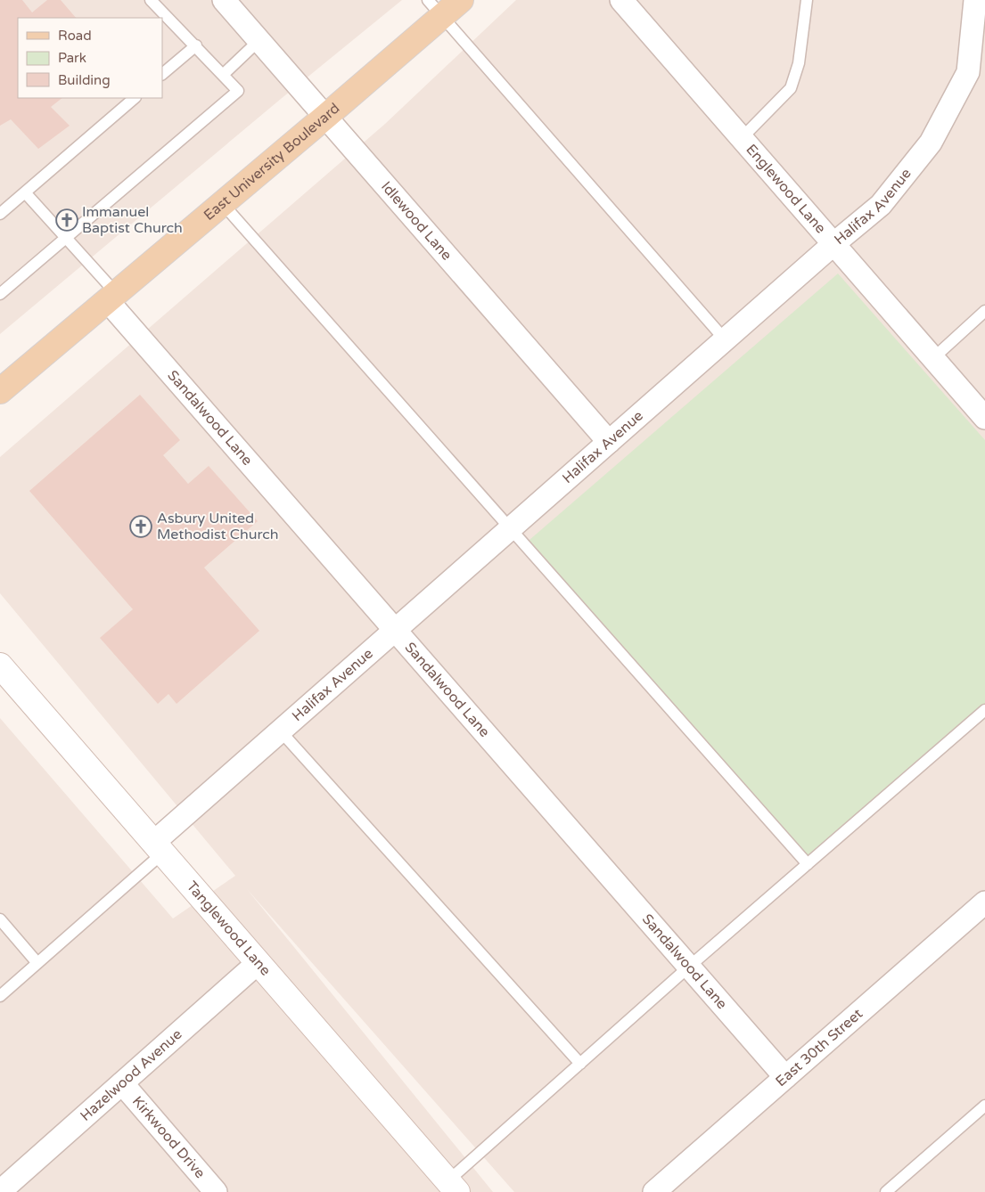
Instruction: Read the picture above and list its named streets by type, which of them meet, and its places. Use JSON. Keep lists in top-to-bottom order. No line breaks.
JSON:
{"streets":{"main road":["East University Boulevard","Tanglewood Lane"],"street":["Englewood Lane","Halifax Avenue","Idlewood Lane","Sandalwood Lane","East 30th Street","Hazelwood Avenue","Kirkwood Drive"]},"crossings":[["East University Boulevard","Idlewood Lane"],["East University Boulevard","Sandalwood Lane"],["Englewood Lane","Halifax Avenue"],["Halifax Avenue","Idlewood Lane"],["Halifax Avenue","Sandalwood Lane"],["Halifax Avenue","Tanglewood Lane"],["Sandalwood Lane","East 30th Street"],["Tanglewood Lane","Hazelwood Avenue"],["Hazelwood Avenue","Kirkwood Drive"]],"places":{"church":["Immanuel Baptist Church","Asbury United Methodist Church"]},"legend":["Road","Park","Building"]}
